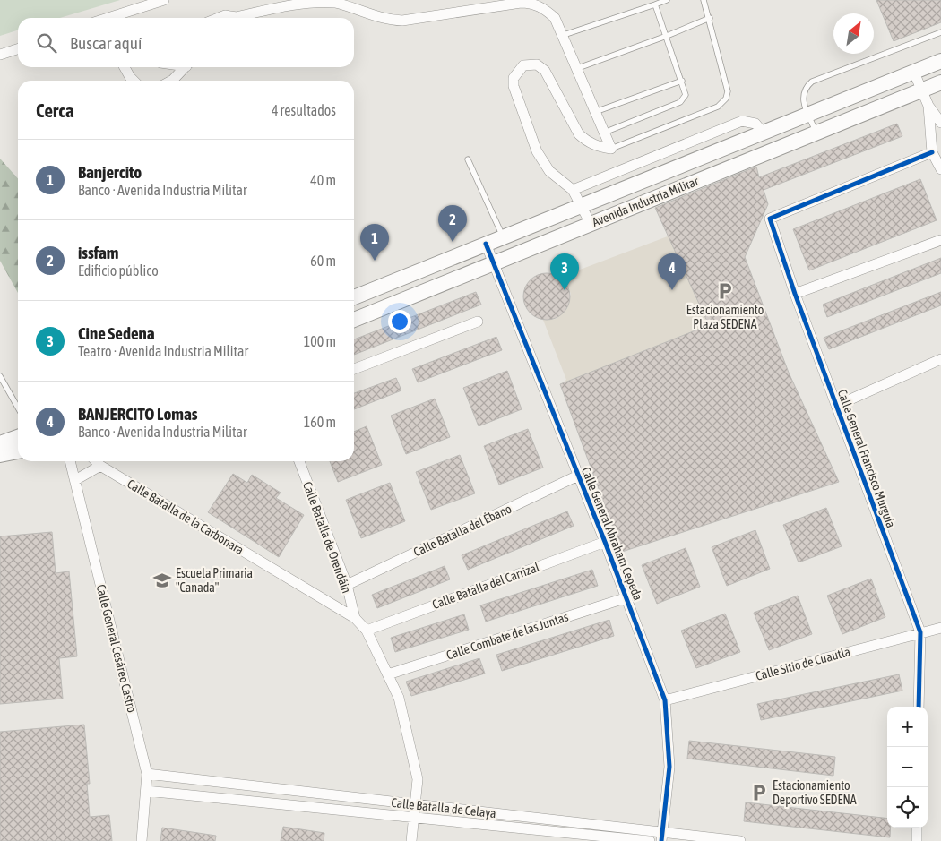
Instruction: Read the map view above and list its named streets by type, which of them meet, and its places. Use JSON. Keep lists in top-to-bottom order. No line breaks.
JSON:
{"streets":{"main road":["Avenida Industria Militar"],"street":["Calle General Francisco Murguía","Calle Batalla de la Carbonara","Calle Batalla del Ébano","Calle General Abraham Cepeda","Calle Batalla de Orendáin","Calle Batalla del Carrizal","Calle Combate de las Juntas","Calle General Cesáreo Castro","Calle Sitio de Cuautla","Calle Batalla de Celaya"]},"crossings":[["Avenida Industria Militar","Calle General Abraham Cepeda"],["Calle General Francisco Murguía","Calle Sitio de Cuautla"],["Calle Batalla de la Carbonara","Calle Batalla de Orendáin"],["Calle Batalla de la Carbonara","Calle Batalla del Carrizal"],["Calle Batalla de la Carbonara","Calle Combate de las Juntas"],["Calle Batalla de la Carbonara","Calle Batalla de Celaya"],["Calle Batalla del Ébano","Calle General Abraham Cepeda"],["Calle Batalla del Ébano","Calle Batalla de Orendáin"],["Calle General Abraham Cepeda","Calle Batalla del Carrizal"],["Calle General Abraham Cepeda","Calle Combate de las Juntas"],["Calle General Abraham Cepeda","Calle Sitio de Cuautla"],["Calle General Abraham Cepeda","Calle Batalla de Celaya"],["Calle General Cesáreo Castro","Calle Batalla de Celaya"]],"places":{"parking":["Estacionamiento Plaza SEDENA","Estacionamiento Deportivo SEDENA"],"school or university":["Escuela Primaria \"Canada\""]},"north":"top right","page":{"search":"Buscar aquí","heading":["Cerca","4 resultados"],"list":[{"mark":"1","name":"Banjercito","note":"Banco · Avenida Industria Militar","value":"40 m"},{"mark":"2","name":"issfam","note":"Edificio público","value":"60 m"},{"mark":"3","name":"Cine Sedena","note":"Teatro · Avenida Industria Militar","value":"100 m"},{"mark":"4","name":"BANJERCITO Lomas","note":"Banco · Avenida Industria Militar","value":"160 m"}],"pins":["2","1","3","4"],"map_buttons":["+","−"]}}
